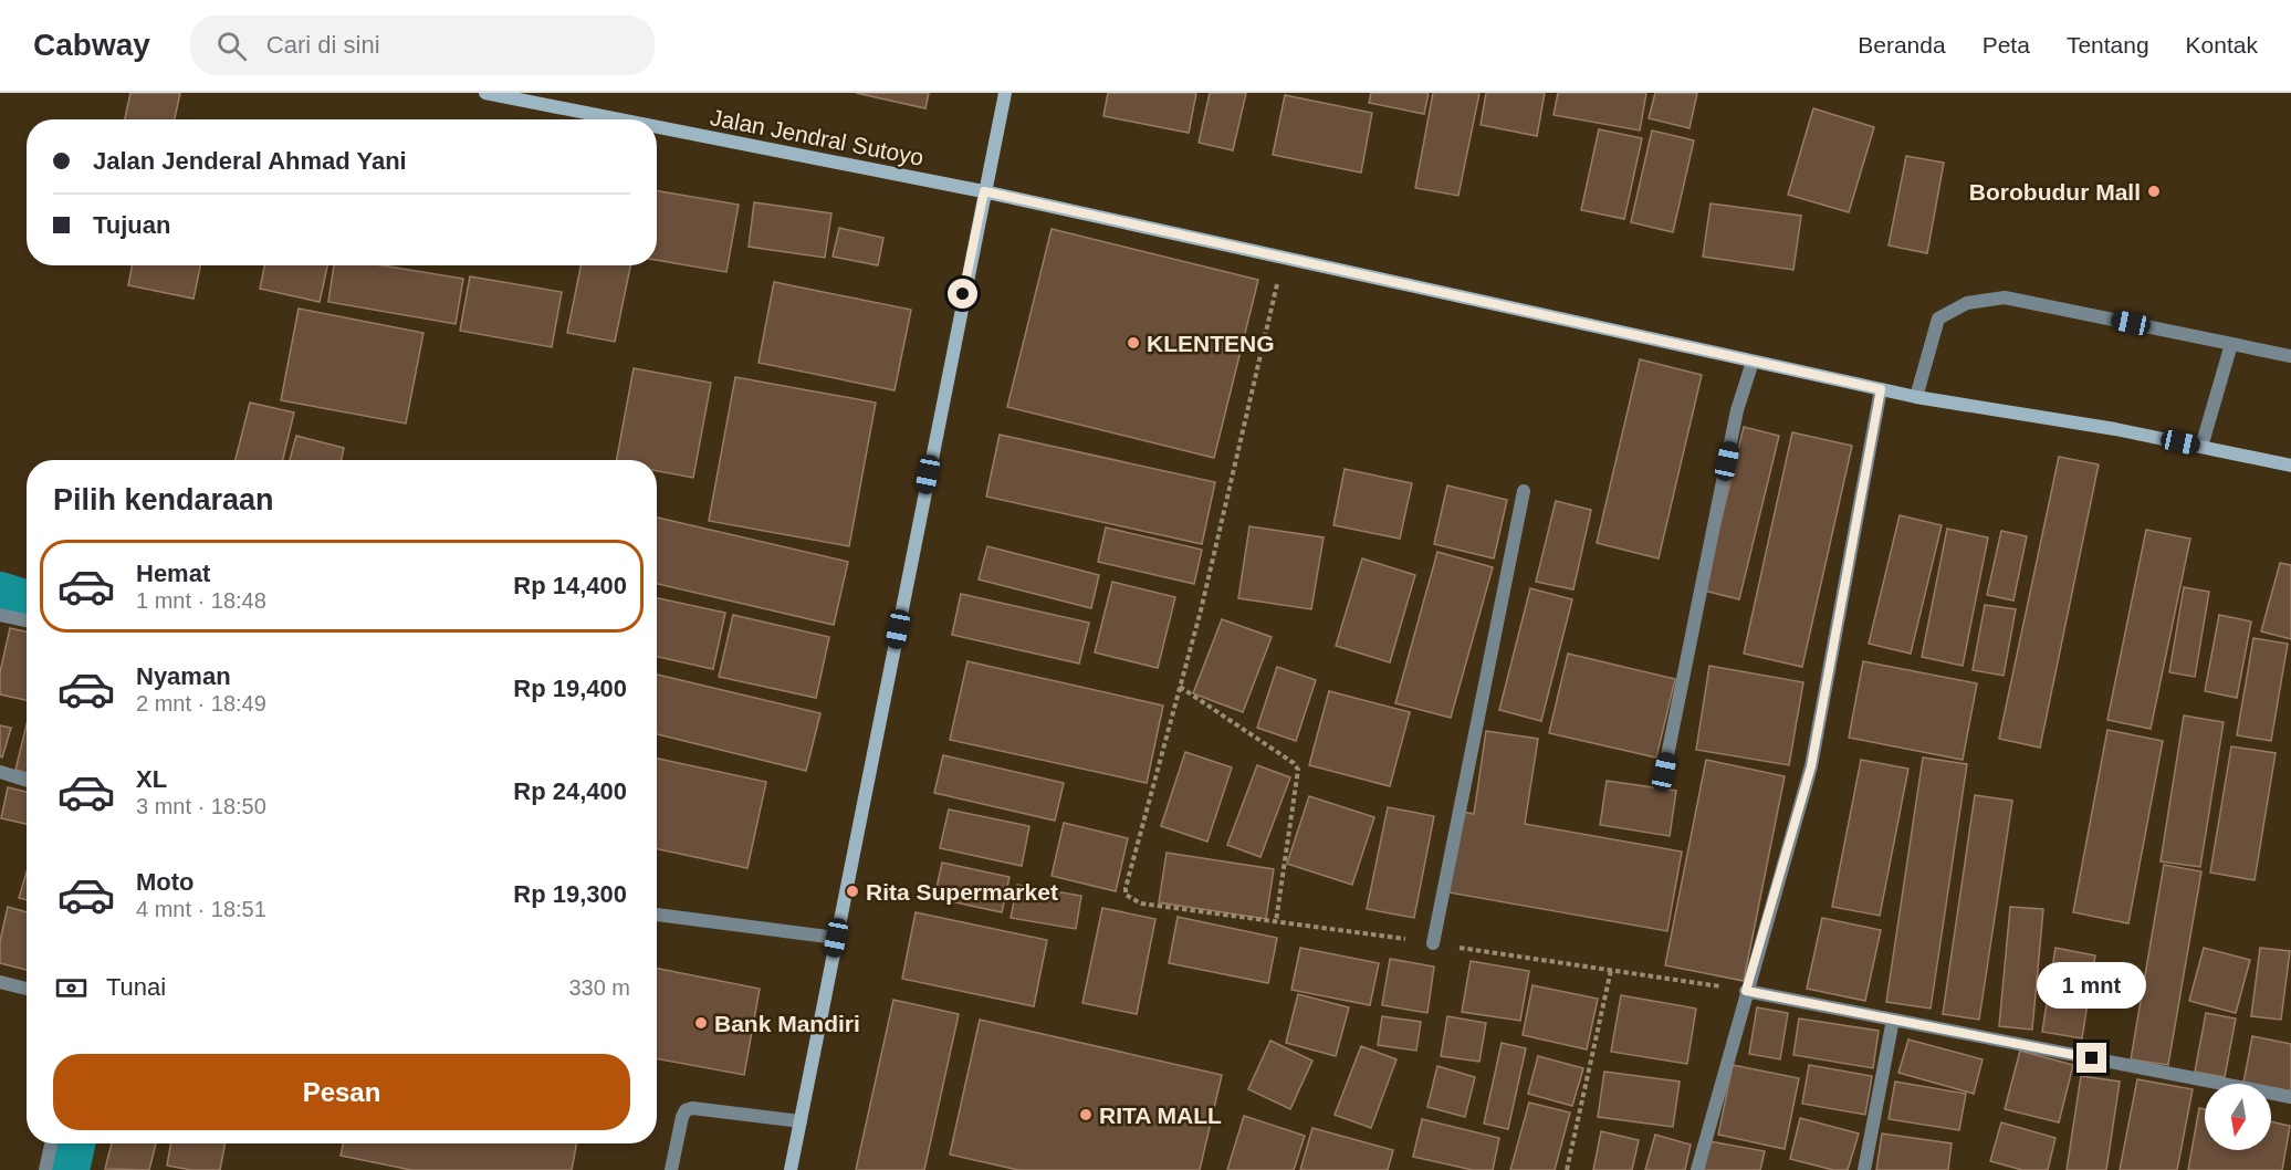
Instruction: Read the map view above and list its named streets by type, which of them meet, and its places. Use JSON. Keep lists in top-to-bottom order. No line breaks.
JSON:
{"streets":{"street":["Jalan Jendral Sutoyo"]},"places":["Borobudur Mall","KLENTENG","Rita Supermarket","Bank Mandiri","RITA MALL"],"north":"bottom","page":{"header":"Cabway","search":"Cari di sini","nav":["Beranda","Peta","Tentang","Kontak"],"banner":["Jalan Jenderal Ahmad Yani","Tujuan"],"heading":"Pilih kendaraan","list":[{"name":"Hemat","note":"1 mnt · 18:48","value":"Rp 14,400"},{"name":"Nyaman","note":"2 mnt · 18:49","value":"Rp 19,400"},{"name":"XL","note":"3 mnt · 18:50","value":"Rp 24,400"},{"name":"Moto","note":"4 mnt · 18:51","value":"Rp 19,300"}],"pay":["Tunai","330 m"],"bubble":"1 mnt","buttons":"Pesan"}}
